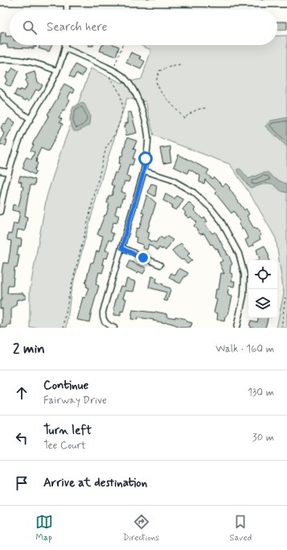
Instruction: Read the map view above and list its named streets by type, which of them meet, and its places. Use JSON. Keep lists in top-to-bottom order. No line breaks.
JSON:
{"page":{"search":"Search here","heading":["2 min","Walk · 160 m"],"list":[["Continue","Fairway Drive","130 m"],["Turn left","Tee Court","30 m"],"Arrive at destination"],"nav":["Map","Directions","Saved"]}}
